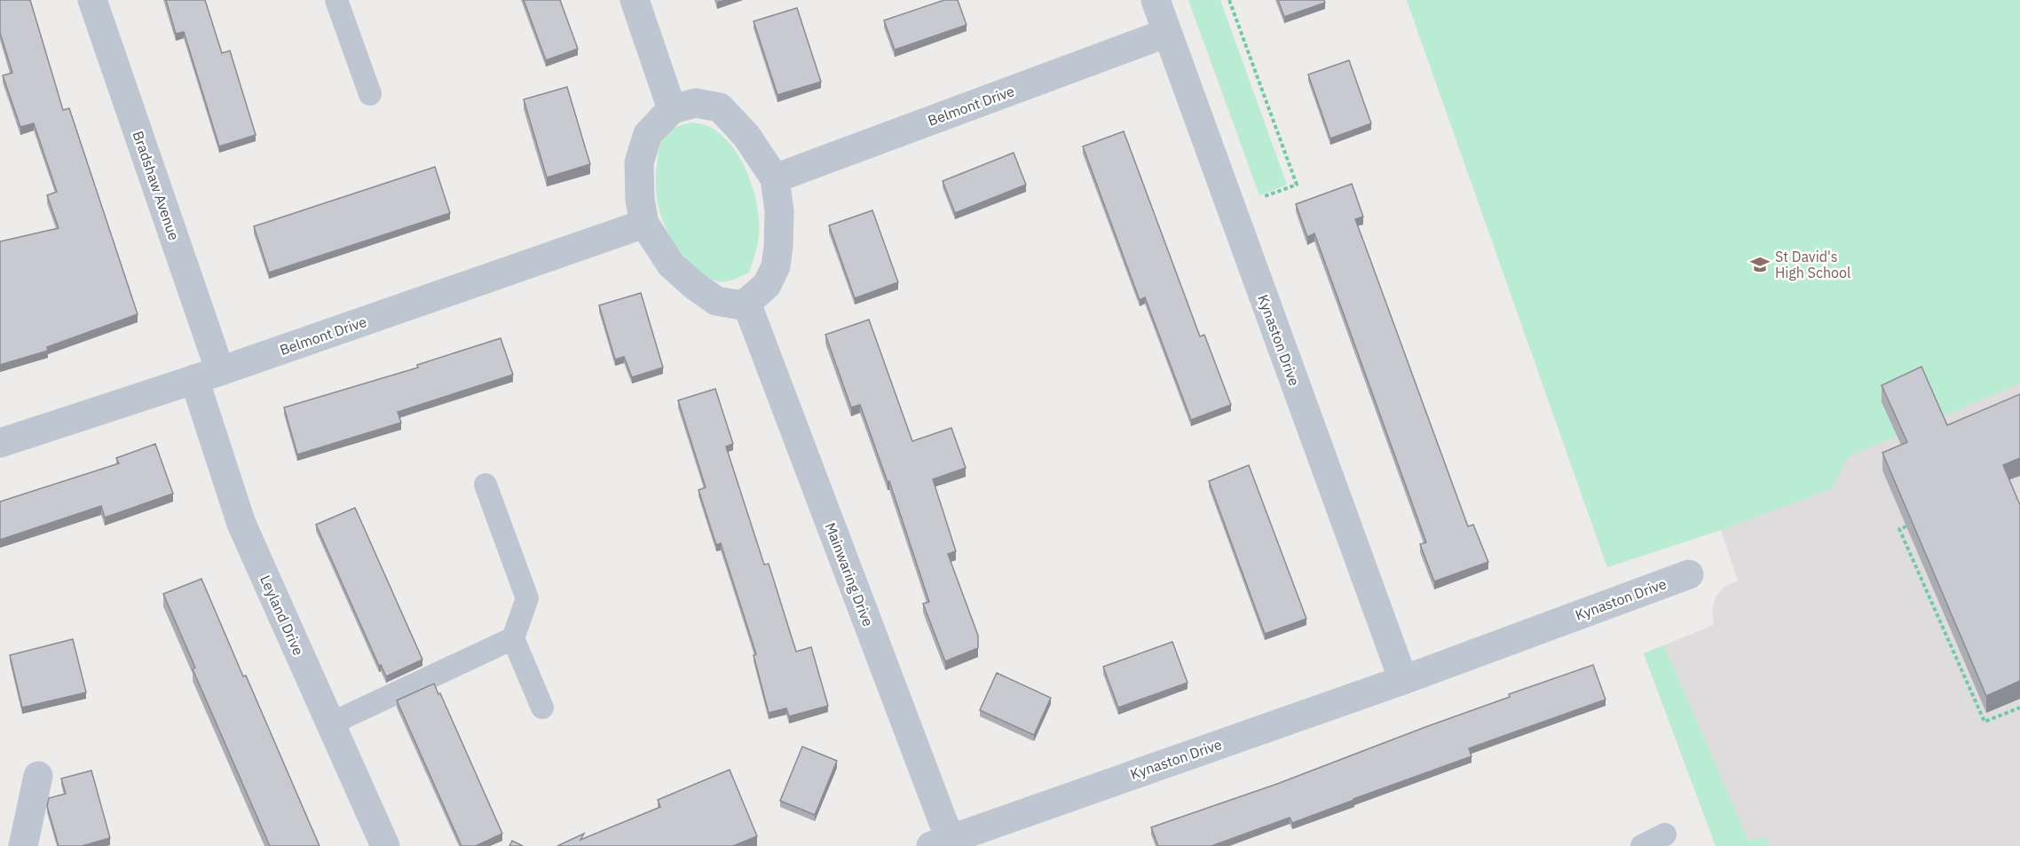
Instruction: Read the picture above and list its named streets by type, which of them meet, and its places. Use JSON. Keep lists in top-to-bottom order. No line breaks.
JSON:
{"streets":{"street":["Belmont Drive","Bradshaw Avenue","Kynaston Drive","Mainwaring Drive","Leyland Drive"]},"crossings":[["Belmont Drive","Bradshaw Avenue"],["Belmont Drive","Kynaston Drive"],["Belmont Drive","Mainwaring Drive"],["Belmont Drive","Leyland Drive"],["Bradshaw Avenue","Leyland Drive"],["Kynaston Drive","Mainwaring Drive"]],"places":{"school or university":["St David's High School"]}}
